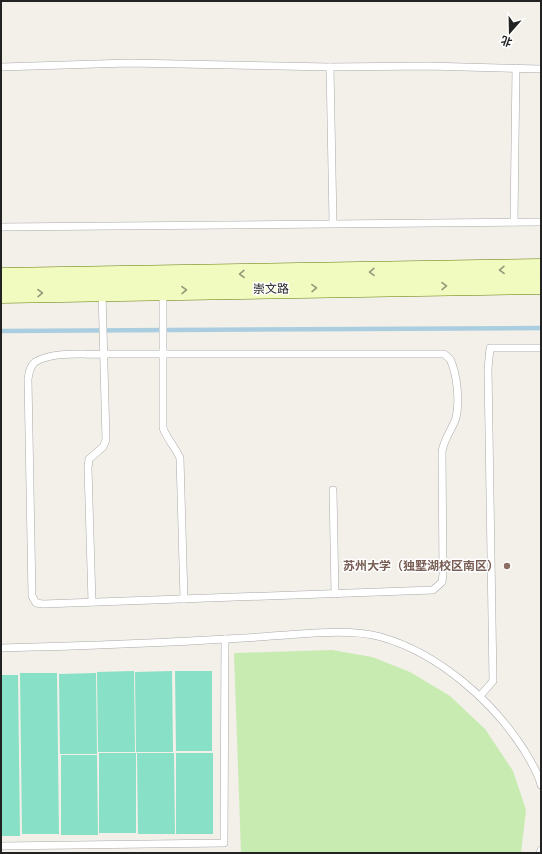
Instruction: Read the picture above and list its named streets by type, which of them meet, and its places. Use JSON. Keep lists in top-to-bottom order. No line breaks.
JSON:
{"streets":{"street":["崇文路"]},"places":["苏州大学（独墅湖校区南区）"],"north":"bottom"}
